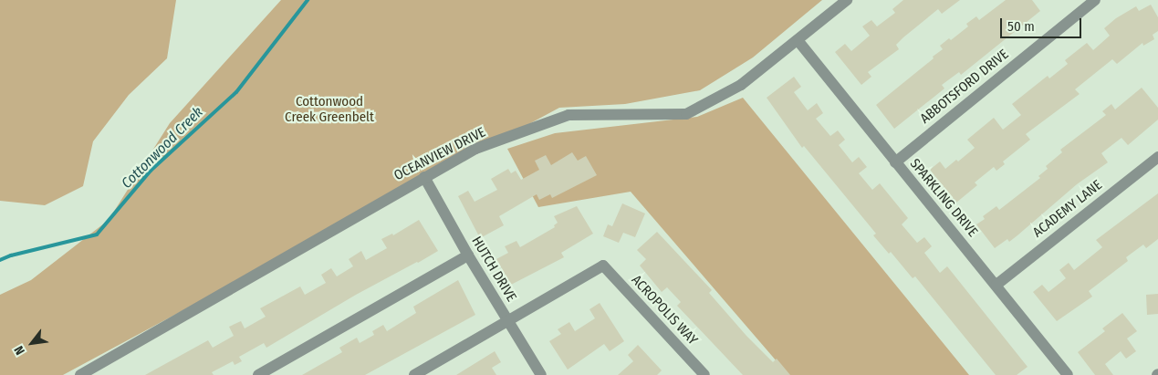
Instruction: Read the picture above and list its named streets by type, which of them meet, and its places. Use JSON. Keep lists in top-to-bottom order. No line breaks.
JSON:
{"streets":{"street":["ABBOTSFORD DRIVE","OCEANVIEW DRIVE","SPARKLING DRIVE","ACADEMY LANE","HUTCH DRIVE","ACROPOLIS WAY"]},"crossings":[["ABBOTSFORD DRIVE","SPARKLING DRIVE"],["OCEANVIEW DRIVE","SPARKLING DRIVE"],["OCEANVIEW DRIVE","HUTCH DRIVE"],["SPARKLING DRIVE","ACADEMY LANE"],["HUTCH DRIVE","ACROPOLIS WAY"]],"water":["Cottonwood Creek"],"parks":["Cottonwood Creek Greenbelt"],"scale_bar":"50 m","north":"bottom left"}
